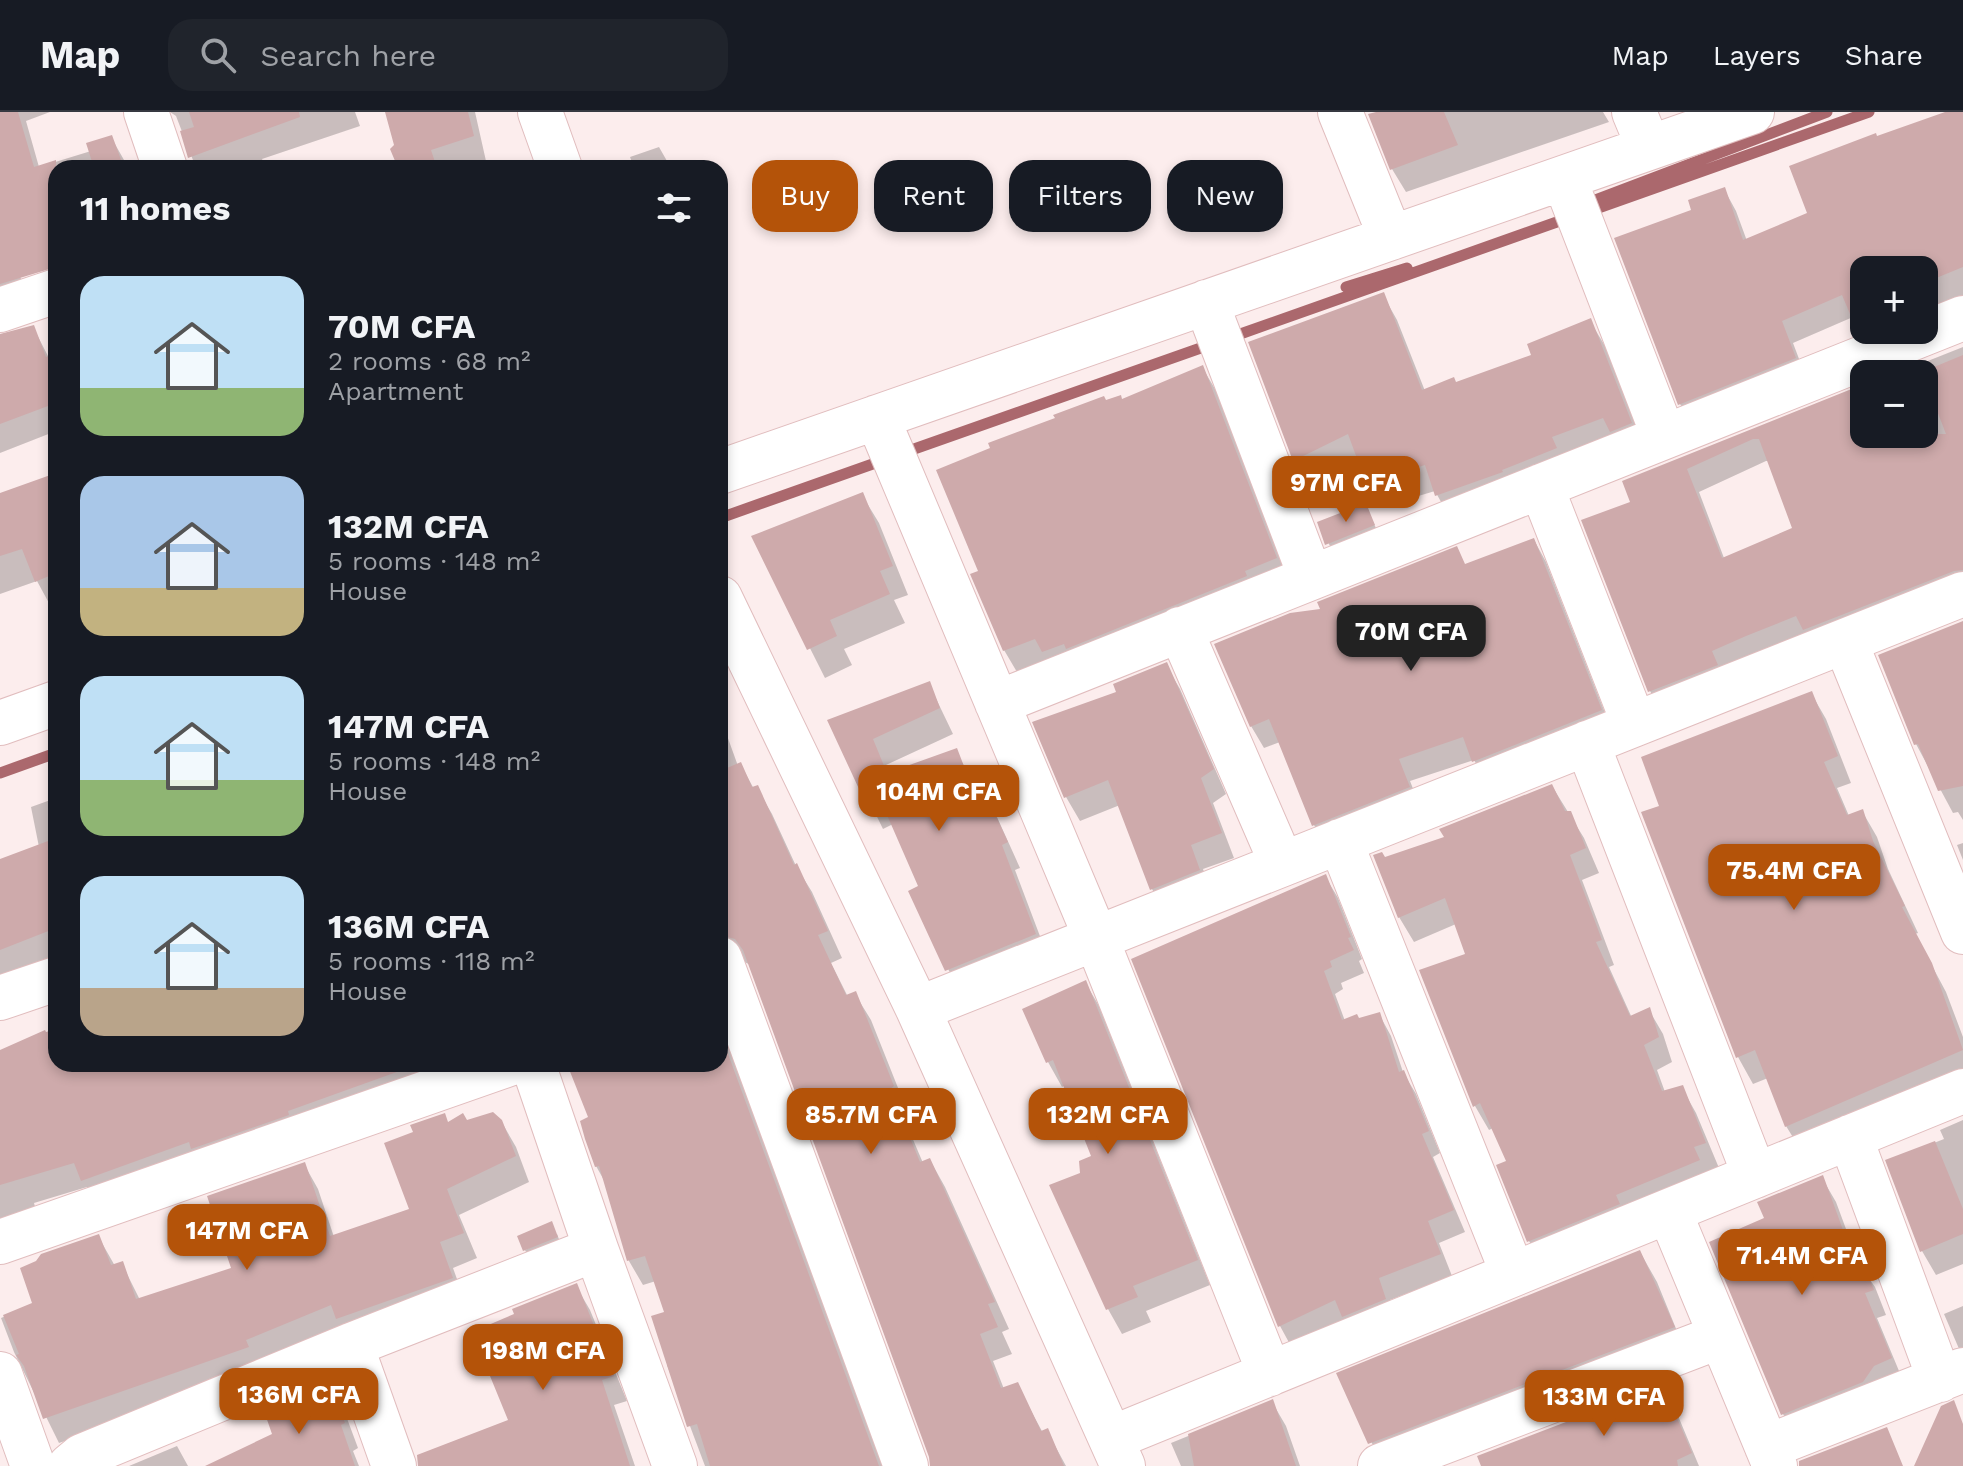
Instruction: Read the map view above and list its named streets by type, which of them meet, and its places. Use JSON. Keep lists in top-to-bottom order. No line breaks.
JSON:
{"page":{"header":"Map","search":"Search here","nav":["Map","Layers","Share"],"chip":["Buy","Rent","Filters","New"],"heading":"11 homes","map_buttons":["+","−"],"list":[{"name":"70M CFA","note":"2 rooms · 68 m² · Apartment"},{"name":"132M CFA","note":"5 rooms · 148 m² · House"},{"name":"147M CFA","note":"5 rooms · 148 m² · House"},{"name":"136M CFA","note":"5 rooms · 118 m² · House"}],"price":["97M CFA","70M CFA","104M CFA","75.4M CFA","85.7M CFA","132M CFA","147M CFA","71.4M CFA","198M CFA","136M CFA","133M CFA"]}}
